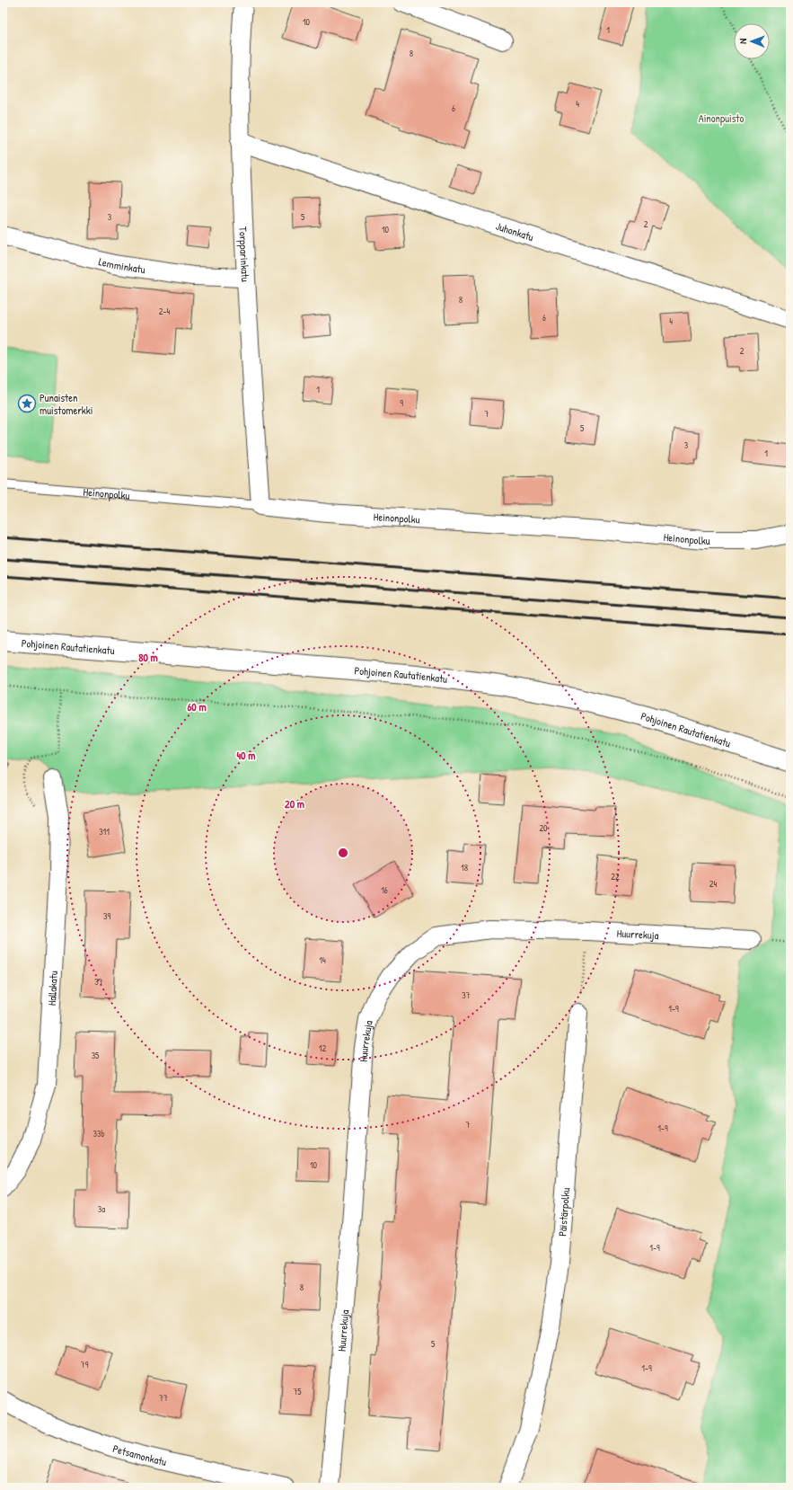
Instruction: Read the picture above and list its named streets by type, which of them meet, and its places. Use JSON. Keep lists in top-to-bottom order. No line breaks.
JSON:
{"streets":{"street":["Juhonkatu","Torpparinkatu","Lemminkatu","Heinonpolku","Pohjoinen Rautatienkatu","Huurrekuja","Hallakatu","Päistärpolku","Petsamonkatu"]},"crossings":[["Juhonkatu","Torpparinkatu"],["Torpparinkatu","Lemminkatu"],["Torpparinkatu","Heinonpolku"]],"parks":["Ainonpuisto"],"places":{"place":["Punaisten muistomerkki"]},"house_numbers":["10","1","8","4","6","3","5","2","10","8","2-4","6","4","2","1","9","7","5","3","1","20","311","18","22","24","16","39","14","37","37","1-9","12","35","7","1-9","33b","10","3a","1-9","8","5","79","1-9","75","77"],"north":"left","rings":["80 m","60 m","40 m","20 m"]}
